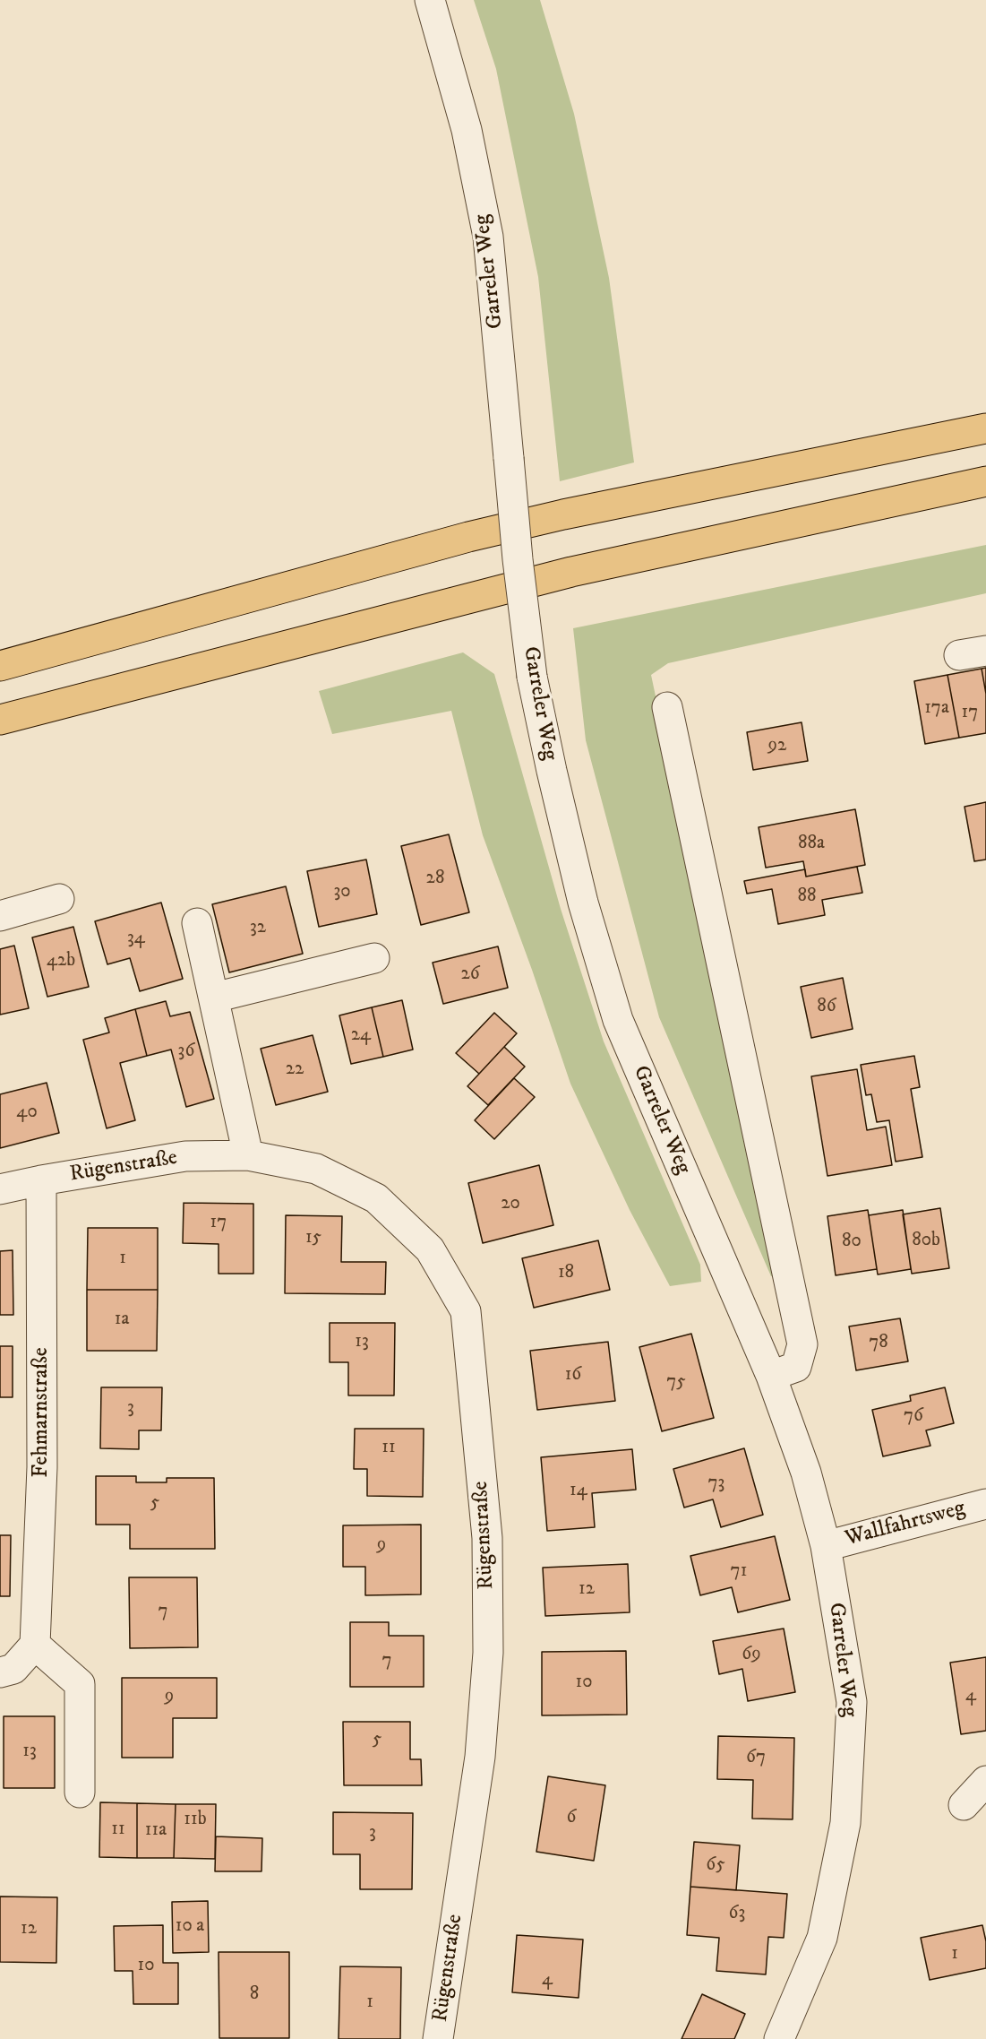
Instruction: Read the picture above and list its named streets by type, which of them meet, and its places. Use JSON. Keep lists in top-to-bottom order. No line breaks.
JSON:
{"streets":{"street":["Garreler Weg","Rügenstraße","Fehmarnstraße","Wallfahrtsweg"]},"crossings":[["Garreler Weg","Wallfahrtsweg"],["Rügenstraße","Fehmarnstraße"]],"house_numbers":["17a","17","92","88a","28","30","88","32","34","42b","26","86","24","36","22","40","20","17","15","80b","80","1","18","1a","13","78","16","75","3","76","11","73","14","5","9","71","12","7","69","7","10","4","9","5","13","67","6","11b","11","11a","3","65","63","10 a","12","1","10","4","8","1"]}
